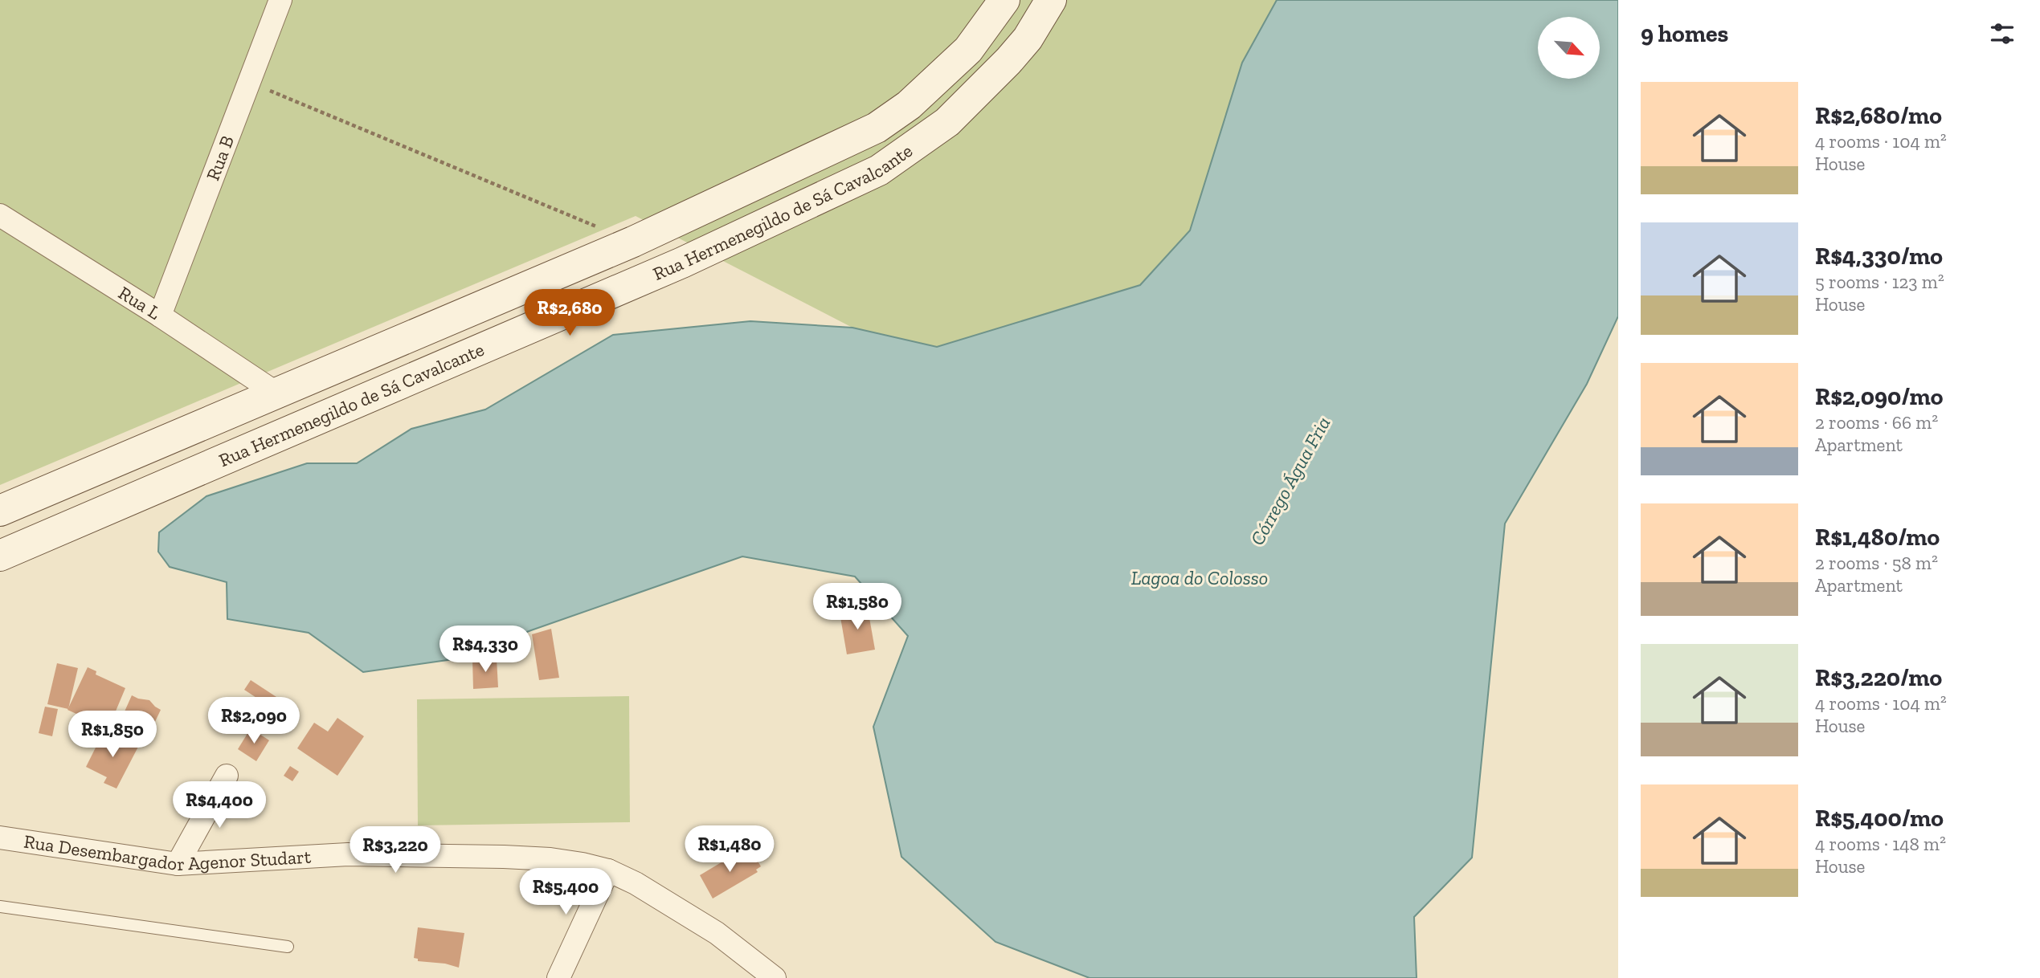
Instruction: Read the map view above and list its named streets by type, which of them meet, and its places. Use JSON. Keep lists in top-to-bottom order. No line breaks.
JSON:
{"streets":{"street":["Rua B","Rua Hermenegildo de Sá Cavalcante","Rua L","Rua Desembargador Agenor Studart"]},"crossings":[["Rua B","Rua L"],["Rua Hermenegildo de Sá Cavalcante","Rua L"]],"water":["Córrego Água Fria","Lagoa do Colosso"],"north":"bottom right","page":{"heading":"9 homes","list":[{"name":"R$2,680/mo","note":"4 rooms · 104 m² · House"},{"name":"R$4,330/mo","note":"5 rooms · 123 m² · House"},{"name":"R$2,090/mo","note":"2 rooms · 66 m² · Apartment"},{"name":"R$1,480/mo","note":"2 rooms · 58 m² · Apartment"},{"name":"R$3,220/mo","note":"4 rooms · 104 m² · House"},{"name":"R$5,400/mo","note":"4 rooms · 148 m² · House"}],"price":["R$2,680","R$1,580","R$4,330","R$2,090","R$1,850","R$4,400","R$1,480","R$3,220","R$5,400"]}}
